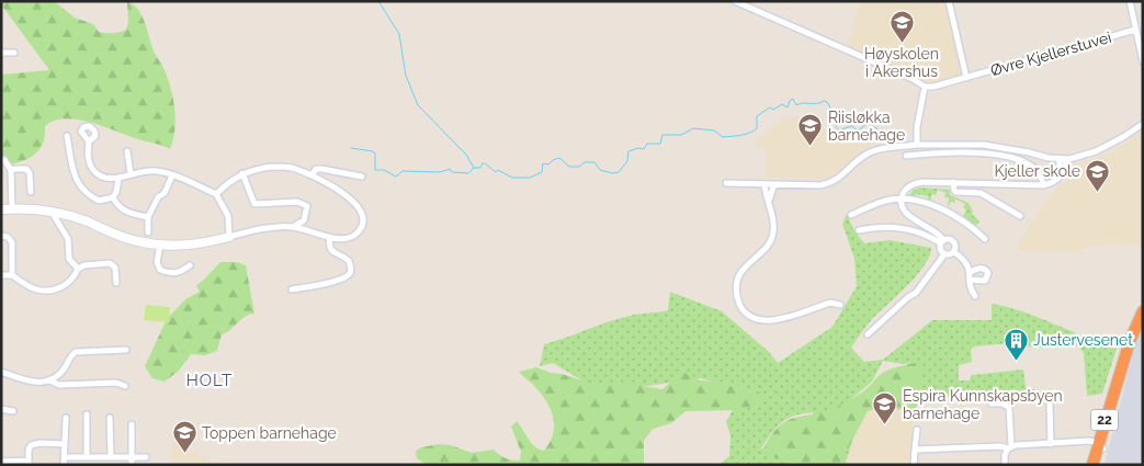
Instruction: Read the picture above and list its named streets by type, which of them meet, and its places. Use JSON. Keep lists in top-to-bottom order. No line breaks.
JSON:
{"streets":{"highway":["22"],"street":["Øvre Kjellerstuvei"]},"districts":["HOLT"],"places":{"school or university":["Høyskolen i Akershus","Riisløkka barnehage","Kjeller skole","Espira Kunnskapsbyen barnehage","Toppen barnehage"],"building":["Justervesenet"]}}
